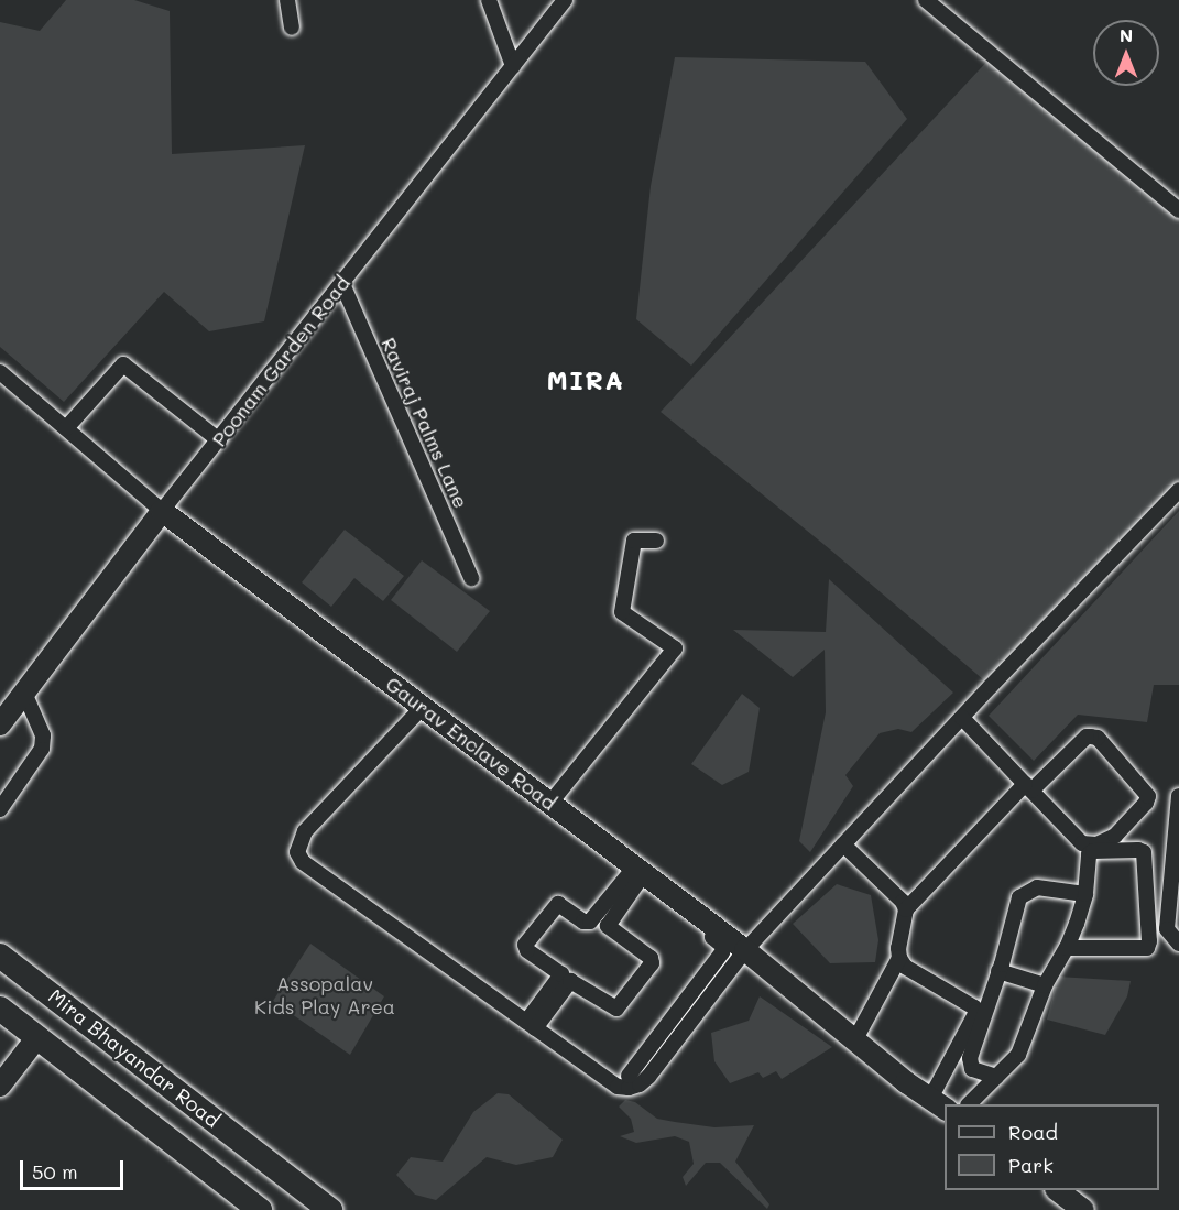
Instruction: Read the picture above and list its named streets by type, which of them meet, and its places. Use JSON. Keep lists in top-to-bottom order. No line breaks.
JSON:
{"streets":{"main road":["Mira Bhayandar Road"],"street":["Poonam Garden Road","Raviraj Palms Lane","Gaurav Enclave Road"]},"crossings":[["Poonam Garden Road","Raviraj Palms Lane"],["Poonam Garden Road","Gaurav Enclave Road"]],"districts":["MIRA"],"parks":["Assopalav Kids Play Area"],"legend":["Road","Park"],"scale_bar":"50 m","north":"top"}
